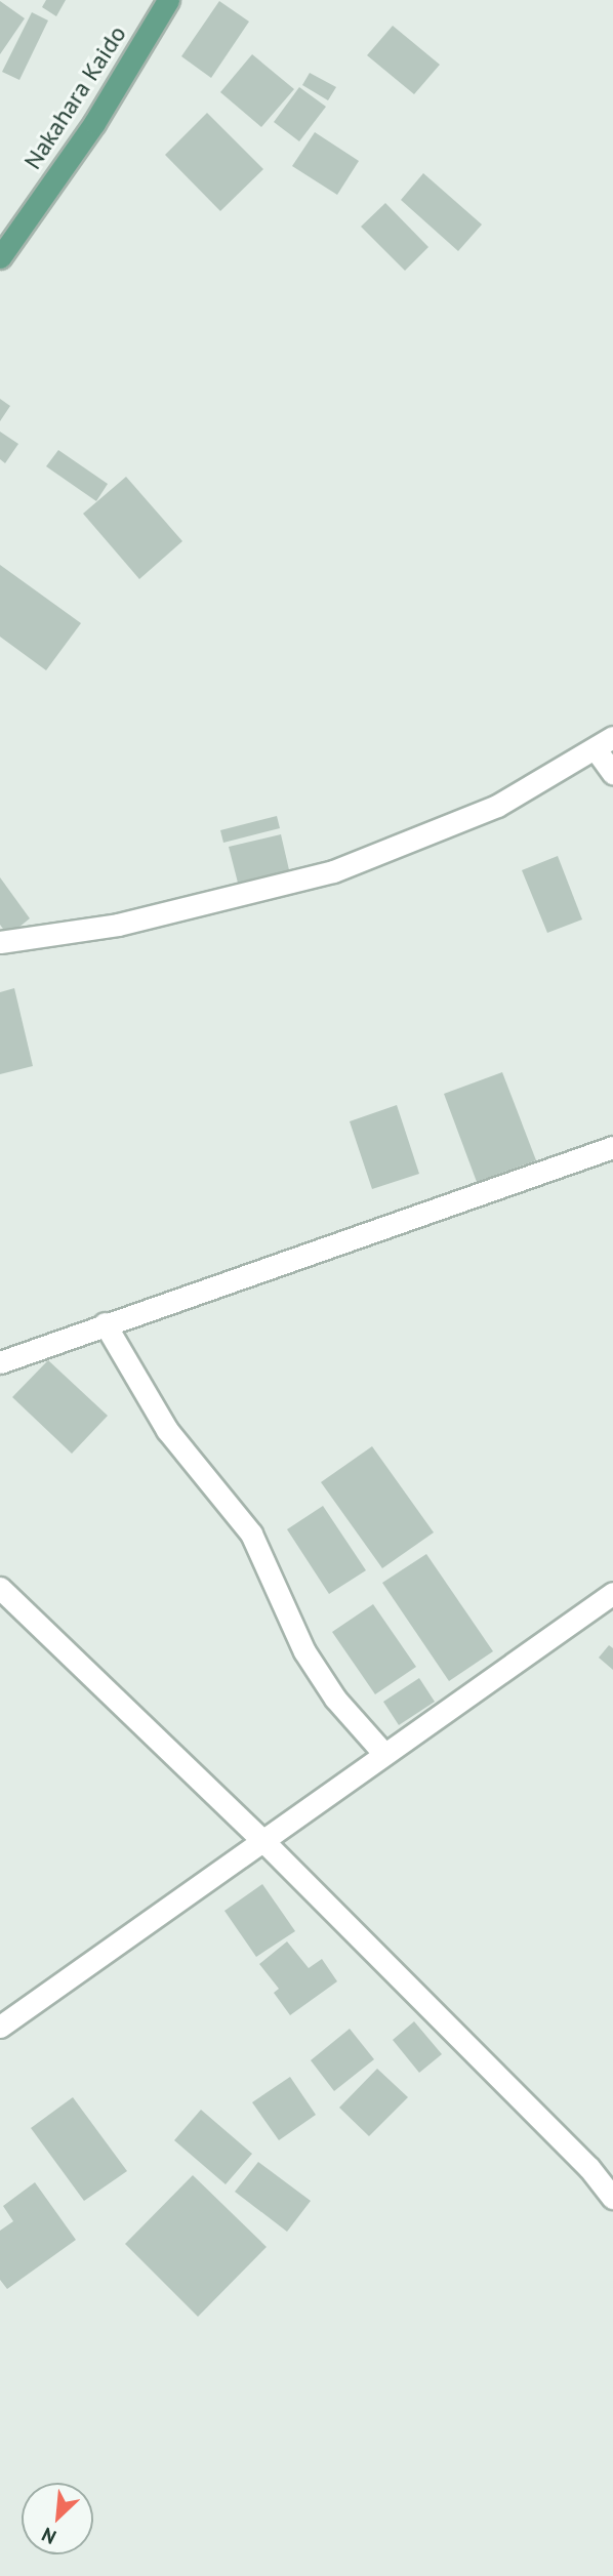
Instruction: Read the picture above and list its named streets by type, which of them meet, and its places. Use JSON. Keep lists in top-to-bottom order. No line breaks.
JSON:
{"streets":{"main road":["Nakahara Kaido"]},"north":"bottom left"}
